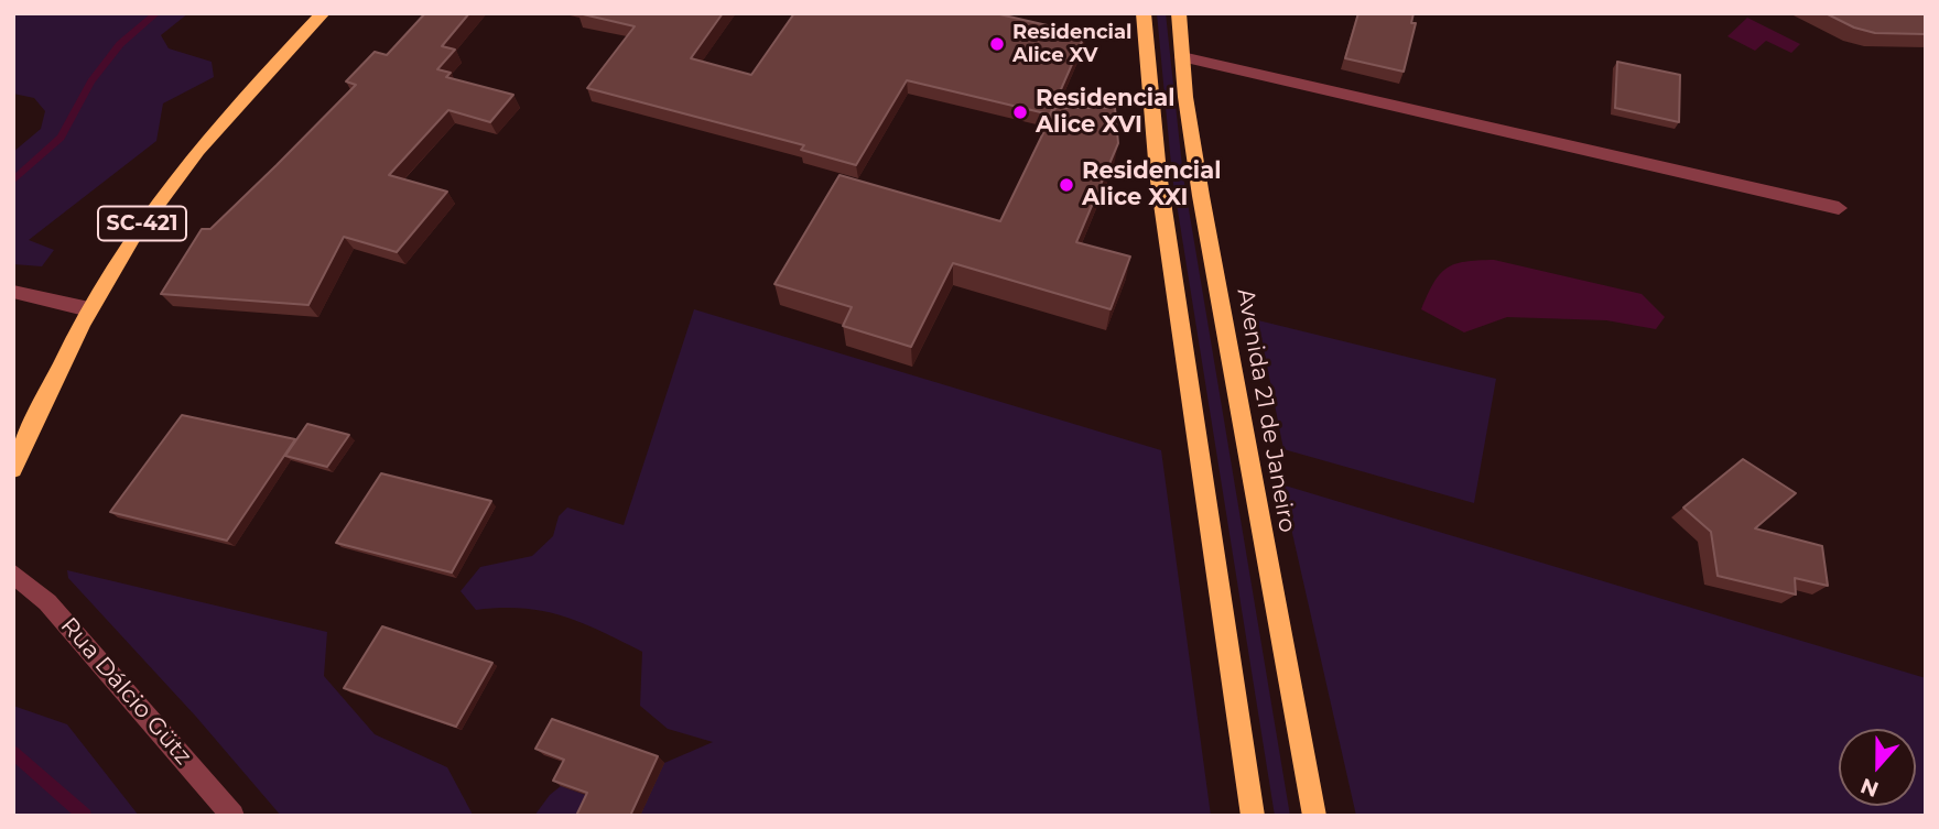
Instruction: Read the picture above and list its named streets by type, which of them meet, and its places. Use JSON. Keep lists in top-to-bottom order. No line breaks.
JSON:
{"streets":{"main road":["SC-421","Avenida 21 de Janeiro"],"street":["Rua Dálcio Gütz"]},"places":["Residencial Alice XV","Residencial Alice XVI","Residencial Alice XXI"],"north":"bottom"}
